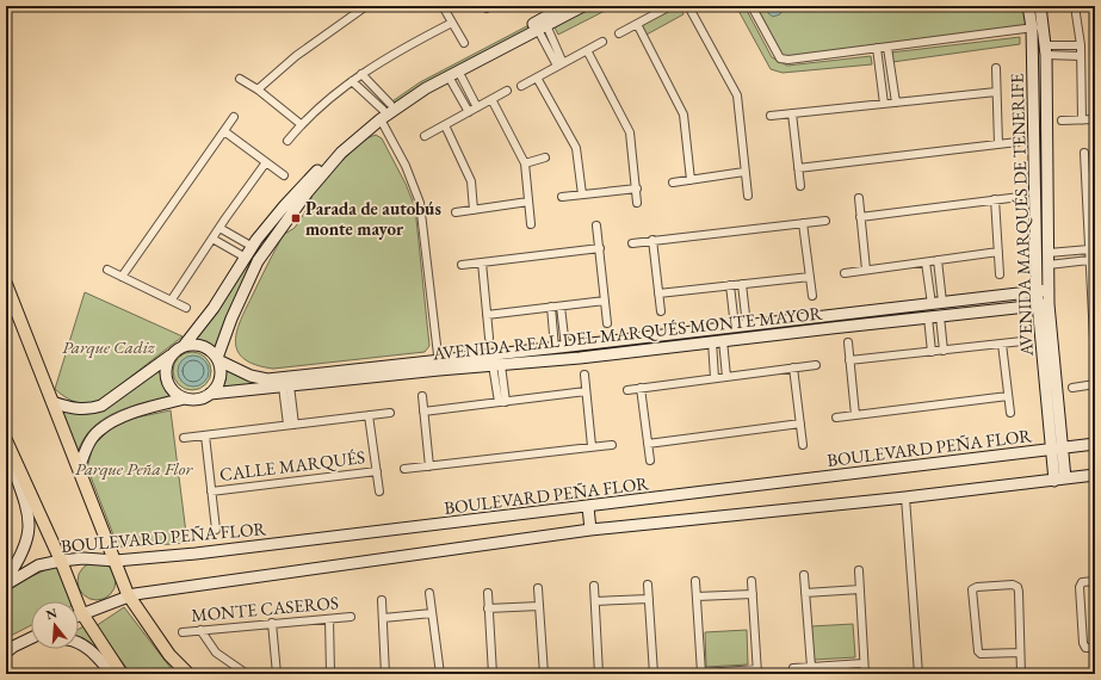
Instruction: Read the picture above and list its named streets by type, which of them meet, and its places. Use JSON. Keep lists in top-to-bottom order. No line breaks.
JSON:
{"streets":{"street":["AVENIDA MARQUÉS DE TENERIFE","AVENIDA REAL DEL MARQUÉS MONTE MAYOR","BOULEVARD PEÑA FLOR","CALLE MARQUÉS","MONTE CASEROS"]},"crossings":[["AVENIDA MARQUÉS DE TENERIFE","AVENIDA REAL DEL MARQUÉS MONTE MAYOR"],["AVENIDA MARQUÉS DE TENERIFE","BOULEVARD PEÑA FLOR"]],"parks":["Parque Cadiz","Parque Peña Flor"],"places":{"transit":["Parada de autobús monte mayor"]},"north":"top"}
